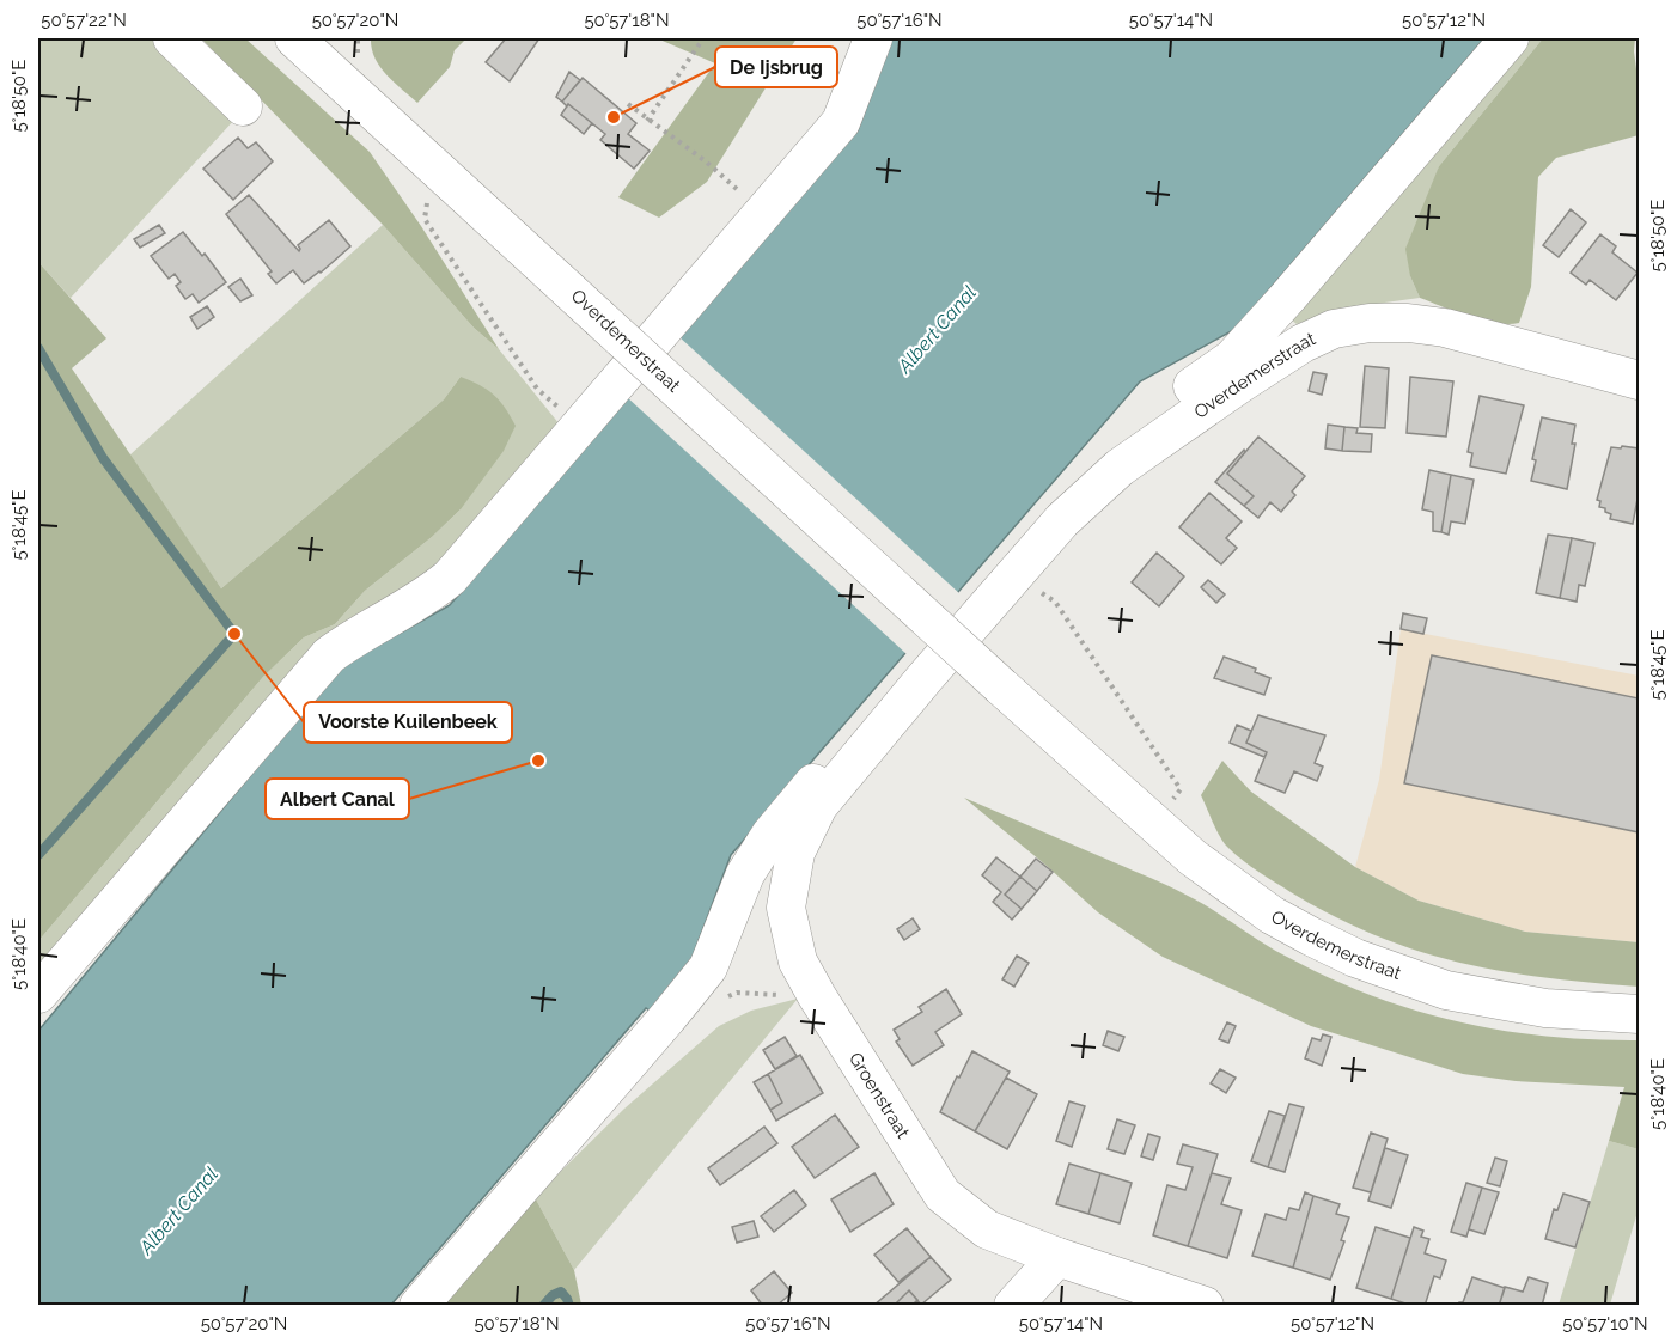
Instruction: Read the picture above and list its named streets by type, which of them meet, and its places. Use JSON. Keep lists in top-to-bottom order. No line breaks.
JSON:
{"streets":{"street":["Overdemerstraat","Groenstraat"]},"crossings":[["Overdemerstraat","Groenstraat"]],"water":["Albert Canal"],"places":["De Ijsbrug","Voorste Kuilenbeek","Albert Canal"],"coordinates":["50°57'22\"N","50°57'20\"N","50°57'18\"N","50°57'16\"N","50°57'14\"N","50°57'12\"N","5°18'50\"E","5°18'45\"E","5°18'40\"E","50°57'10\"N"]}
